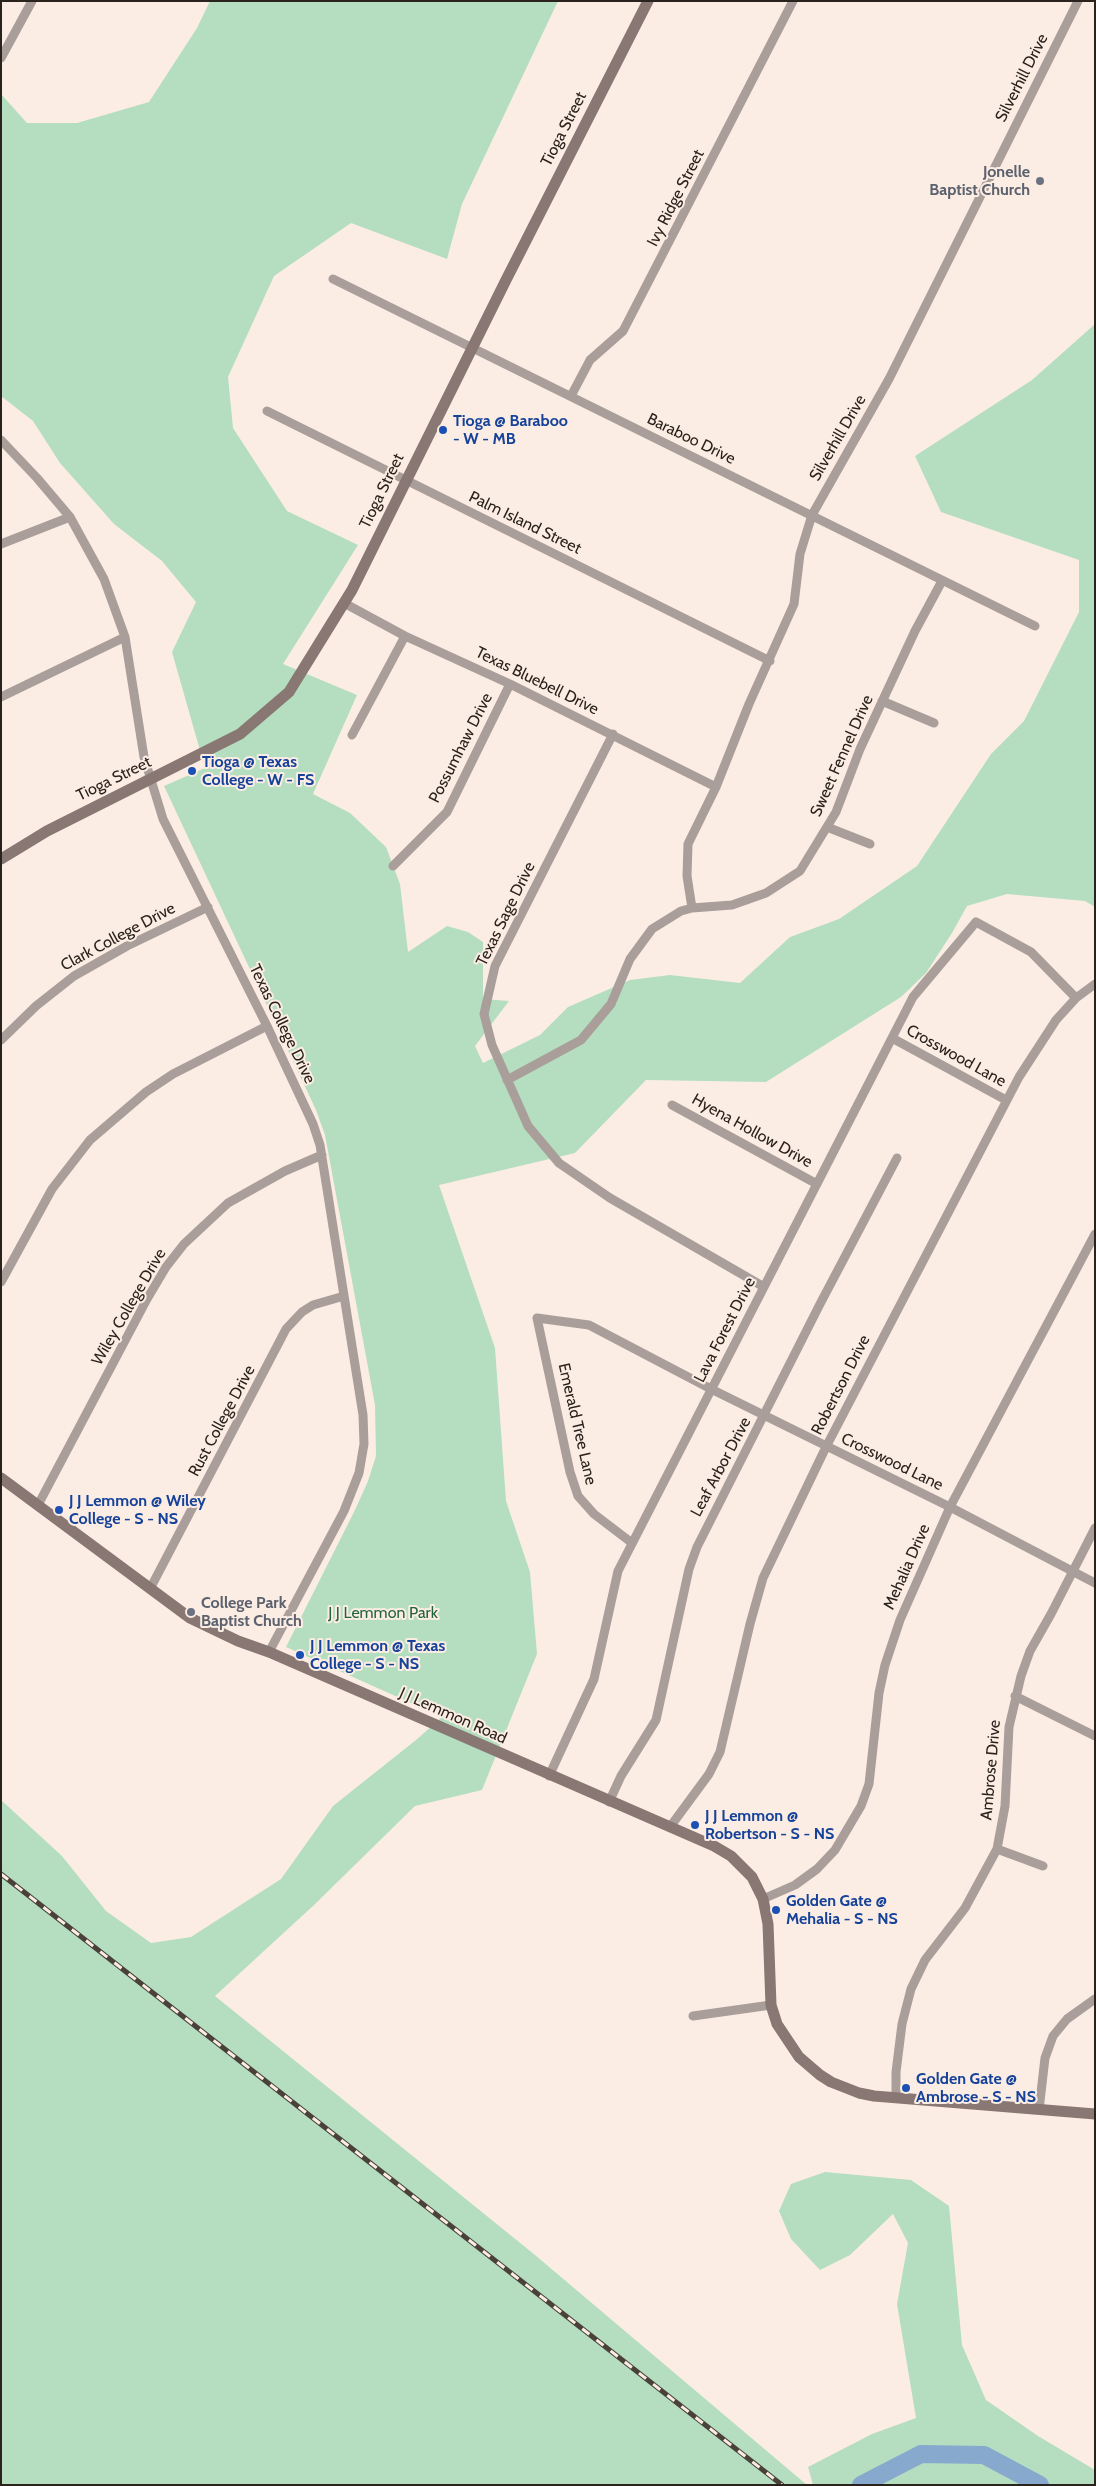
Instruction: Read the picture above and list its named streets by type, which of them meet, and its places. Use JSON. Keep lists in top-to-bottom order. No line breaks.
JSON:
{"streets":{"street":["Silverhill Drive","Tioga Street","Ivy Ridge Street","Baraboo Drive","Palm Island Street","Texas Bluebell Drive","Possumhaw Drive","Sweet Fennel Drive","Texas Sage Drive","Clark College Drive","Texas College Drive","Crosswood Lane","Hyena Hollow Drive","Wiley College Drive","Lava Forest Drive","Robertson Drive","Rust College Drive","Emerald Tree Lane","Leaf Arbor Drive","Mehalia Drive","J J Lemmon Road","Ambrose Drive"]},"crossings":[["Silverhill Drive","Baraboo Drive"],["Silverhill Drive","Palm Island Street"],["Silverhill Drive","Texas Bluebell Drive"],["Silverhill Drive","Sweet Fennel Drive"],["Tioga Street","Baraboo Drive"],["Tioga Street","Palm Island Street"],["Tioga Street","Texas Bluebell Drive"],["Tioga Street","Texas College Drive"],["Ivy Ridge Street","Baraboo Drive"],["Baraboo Drive","Sweet Fennel Drive"],["Texas Bluebell Drive","Possumhaw Drive"],["Texas Bluebell Drive","Texas Sage Drive"],["Sweet Fennel Drive","Texas Sage Drive"],["Texas Sage Drive","Lava Forest Drive"],["Clark College Drive","Texas College Drive"],["Texas College Drive","Wiley College Drive"],["Texas College Drive","Rust College Drive"],["Texas College Drive","J J Lemmon Road"],["Crosswood Lane","Lava Forest Drive"],["Crosswood Lane","Robertson Drive"],["Crosswood Lane","Emerald Tree Lane"],["Crosswood Lane","Leaf Arbor Drive"],["Crosswood Lane","Mehalia Drive"],["Crosswood Lane","Ambrose Drive"],["Hyena Hollow Drive","Lava Forest Drive"],["Wiley College Drive","J J Lemmon Road"],["Lava Forest Drive","Robertson Drive"],["Lava Forest Drive","Emerald Tree Lane"],["Lava Forest Drive","J J Lemmon Road"],["Robertson Drive","J J Lemmon Road"],["Rust College Drive","J J Lemmon Road"],["Leaf Arbor Drive","J J Lemmon Road"],["Mehalia Drive","J J Lemmon Road"]],"parks":["J J Lemmon Park"],"places":["Jonelle Baptist Church","Tioga @ Baraboo - W - MB","Tioga @ Texas College - W - FS","J J Lemmon @ Wiley College - S - NS","College Park Baptist Church","J J Lemmon @ Texas College - S - NS","J J Lemmon @ Robertson - S - NS","Golden Gate @ Mehalia - S - NS","Golden Gate @ Ambrose - S - NS"]}
